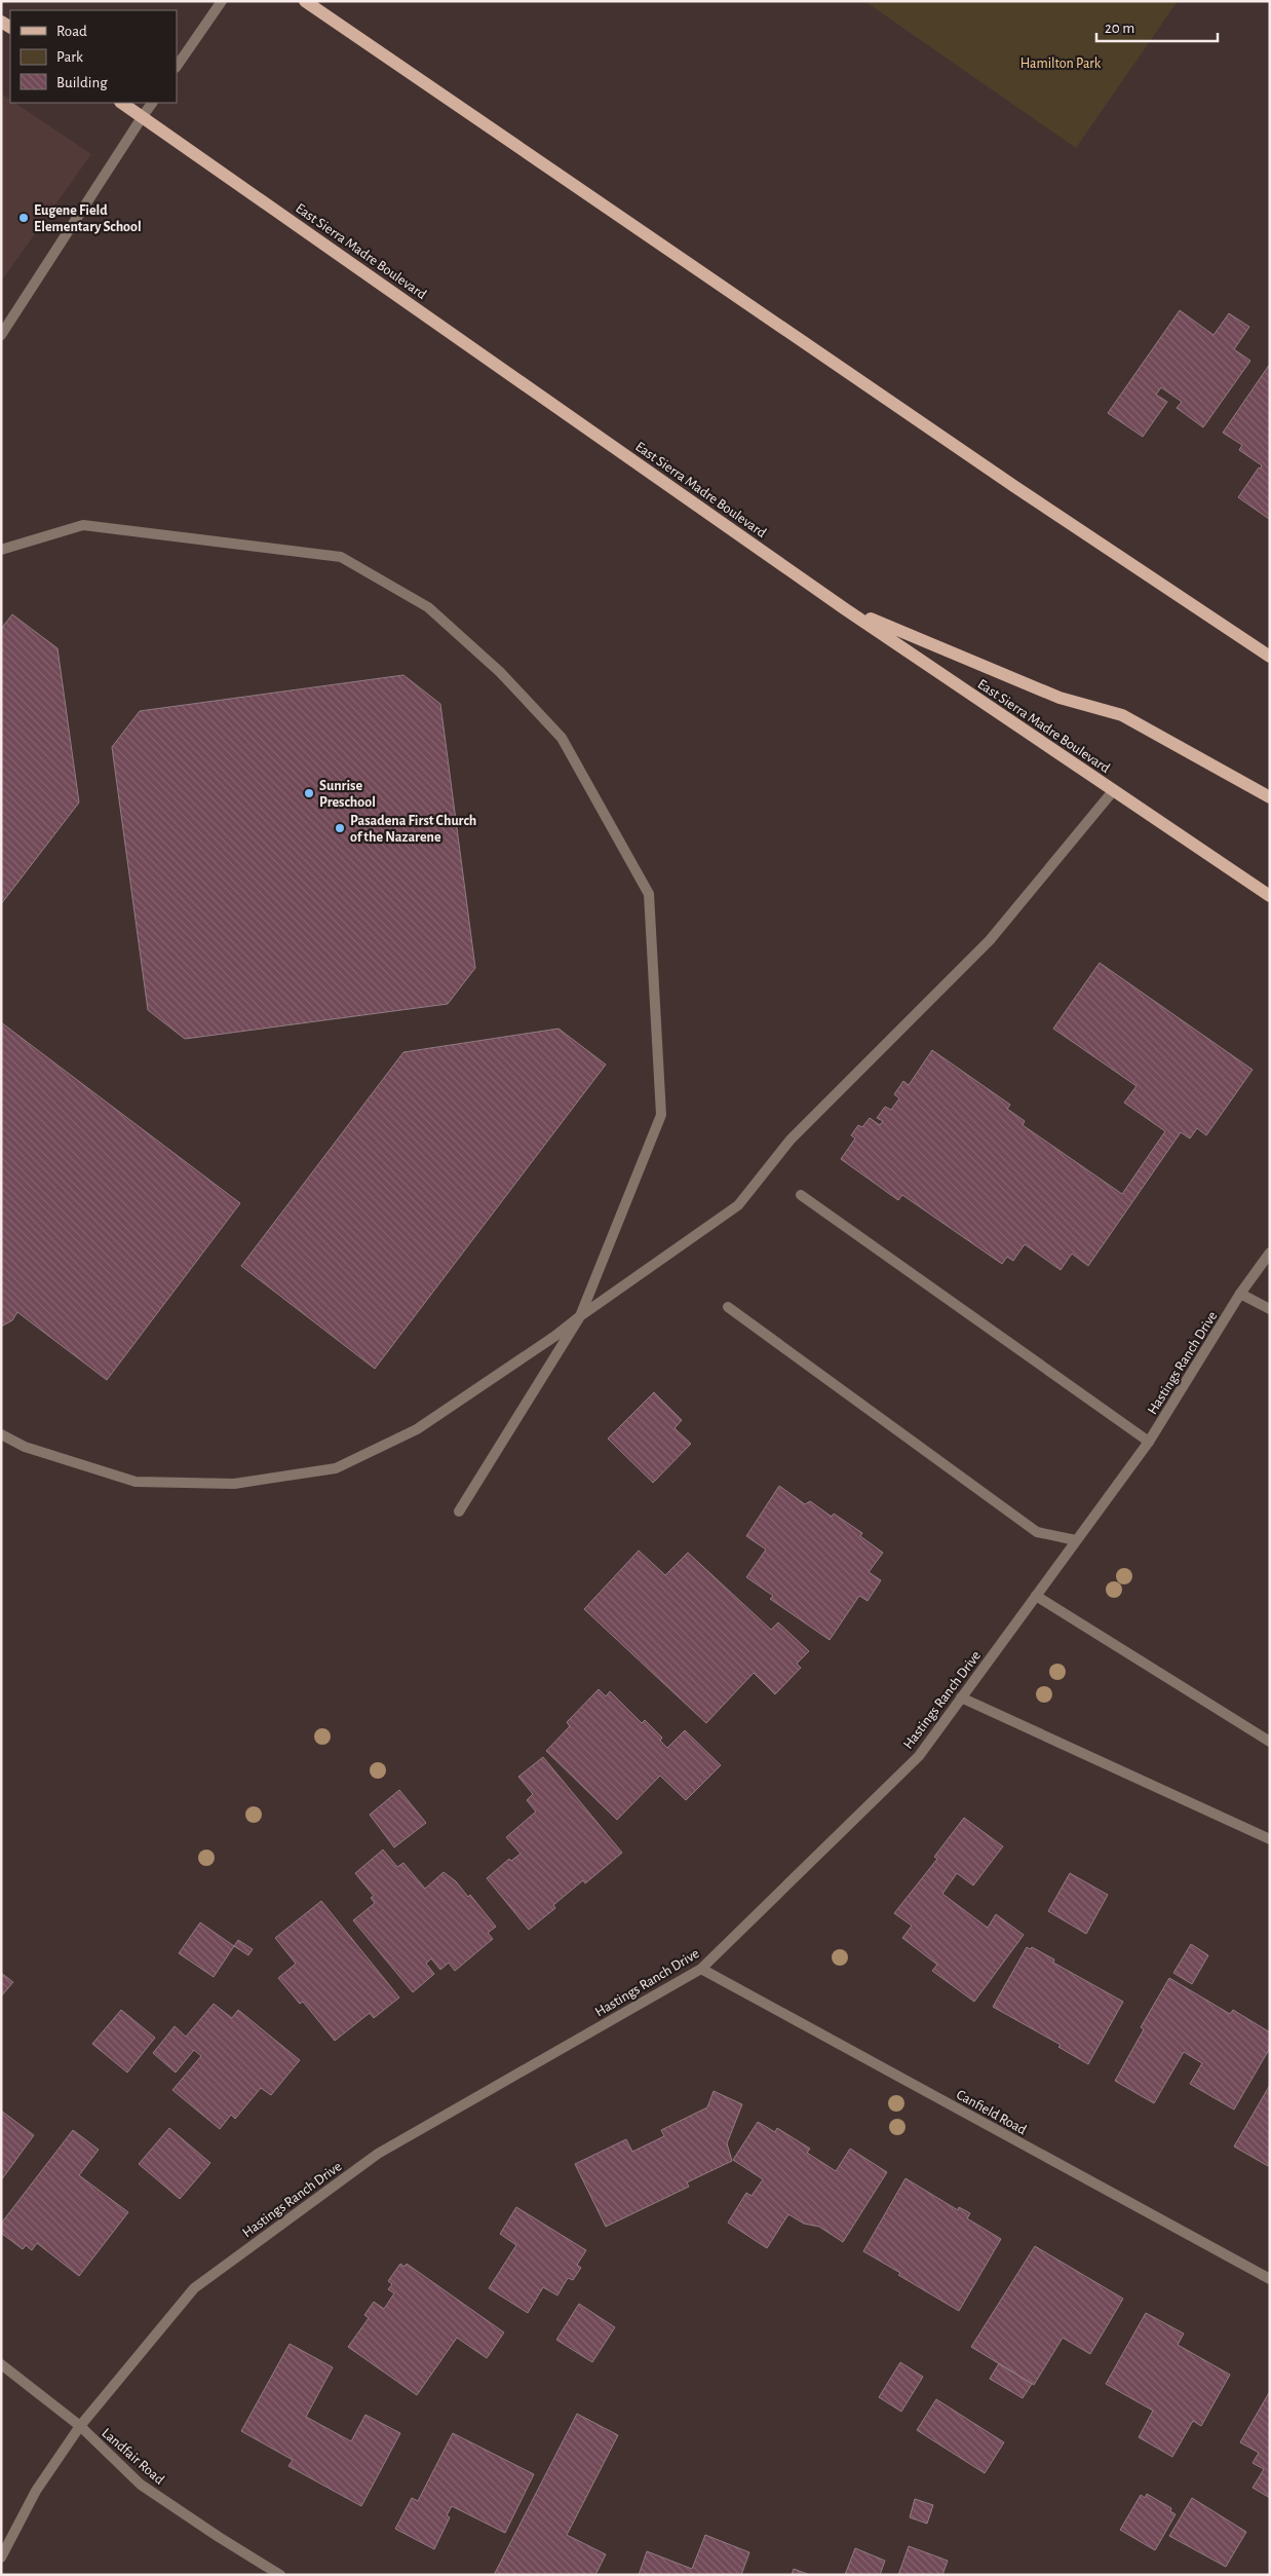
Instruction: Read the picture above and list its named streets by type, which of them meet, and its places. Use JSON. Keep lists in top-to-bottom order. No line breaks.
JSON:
{"streets":{"main road":["East Sierra Madre Boulevard"],"street":["Hastings Ranch Drive","Canfield Road","Landfair Road"]},"crossings":[["Hastings Ranch Drive","Canfield Road"],["Hastings Ranch Drive","Landfair Road"]],"parks":["Hamilton Park"],"places":["Eugene Field Elementary School","Sunrise Preschool","Pasadena First Church of the Nazarene"],"legend":["Road","Park","Building"],"scale_bar":"20 m"}
